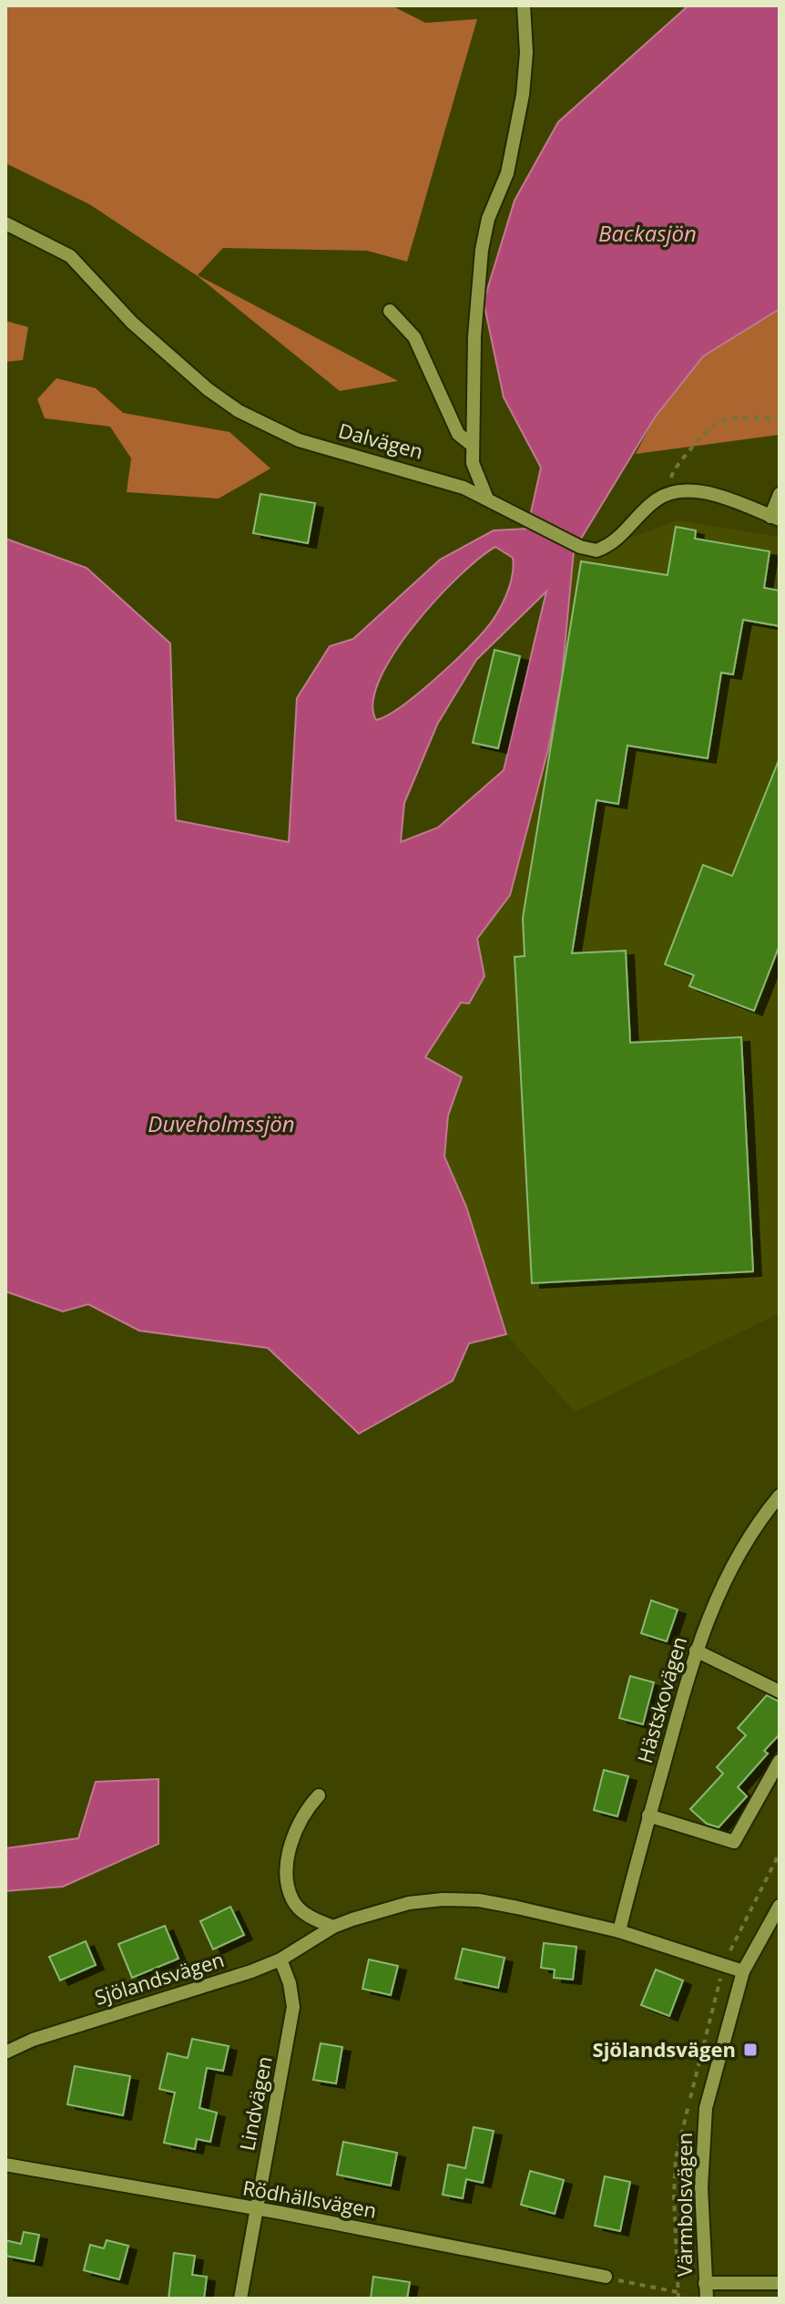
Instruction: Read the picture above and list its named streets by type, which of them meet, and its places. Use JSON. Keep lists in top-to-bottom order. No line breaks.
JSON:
{"streets":{"street":["Dalvägen","Hästskovägen","Sjölandsvägen","Lindvägen","Rödhällsvägen","Värmbolsvägen"]},"crossings":[["Hästskovägen","Sjölandsvägen"],["Sjölandsvägen","Lindvägen"],["Sjölandsvägen","Värmbolsvägen"],["Lindvägen","Rödhällsvägen"]],"water":["Backasjön","Duveholmssjön"],"places":{"transit":["Sjölandsvägen"]}}
